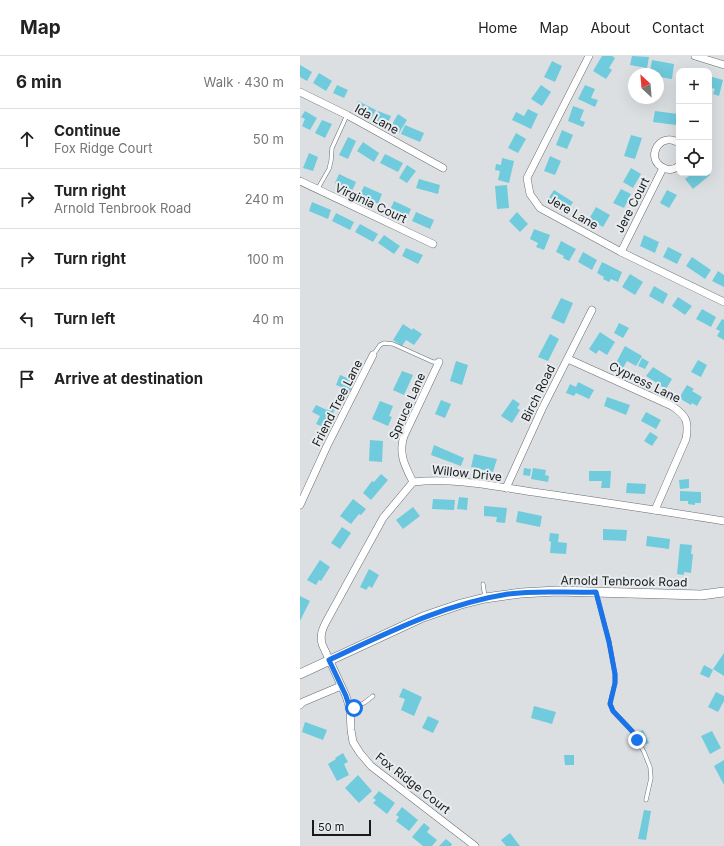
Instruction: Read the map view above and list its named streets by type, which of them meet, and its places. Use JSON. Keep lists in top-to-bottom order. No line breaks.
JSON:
{"streets":{"street":["Ida Lane","Virginia Court","Jere Court","Jere Lane","Cypress Lane","Birch Road","Friend Tree Lane","Spruce Lane","Willow Drive","Arnold Tenbrook Road","Fox Ridge Court"]},"crossings":[["Jere Court","Jere Lane"],["Cypress Lane","Birch Road"],["Cypress Lane","Willow Drive"],["Birch Road","Willow Drive"],["Spruce Lane","Willow Drive"],["Arnold Tenbrook Road","Fox Ridge Court"]],"scale_bar":"50 m","north":"top left","page":{"header":"Map","nav":["Home","Map","About","Contact"],"heading":["6 min","Walk · 430 m"],"map_buttons":["+","−"],"list":[["Continue","Fox Ridge Court","50 m"],["Turn right","Arnold Tenbrook Road","240 m"],["Turn right","100 m"],["Turn left","40 m"],"Arrive at destination"],"scale":"50 m"}}
